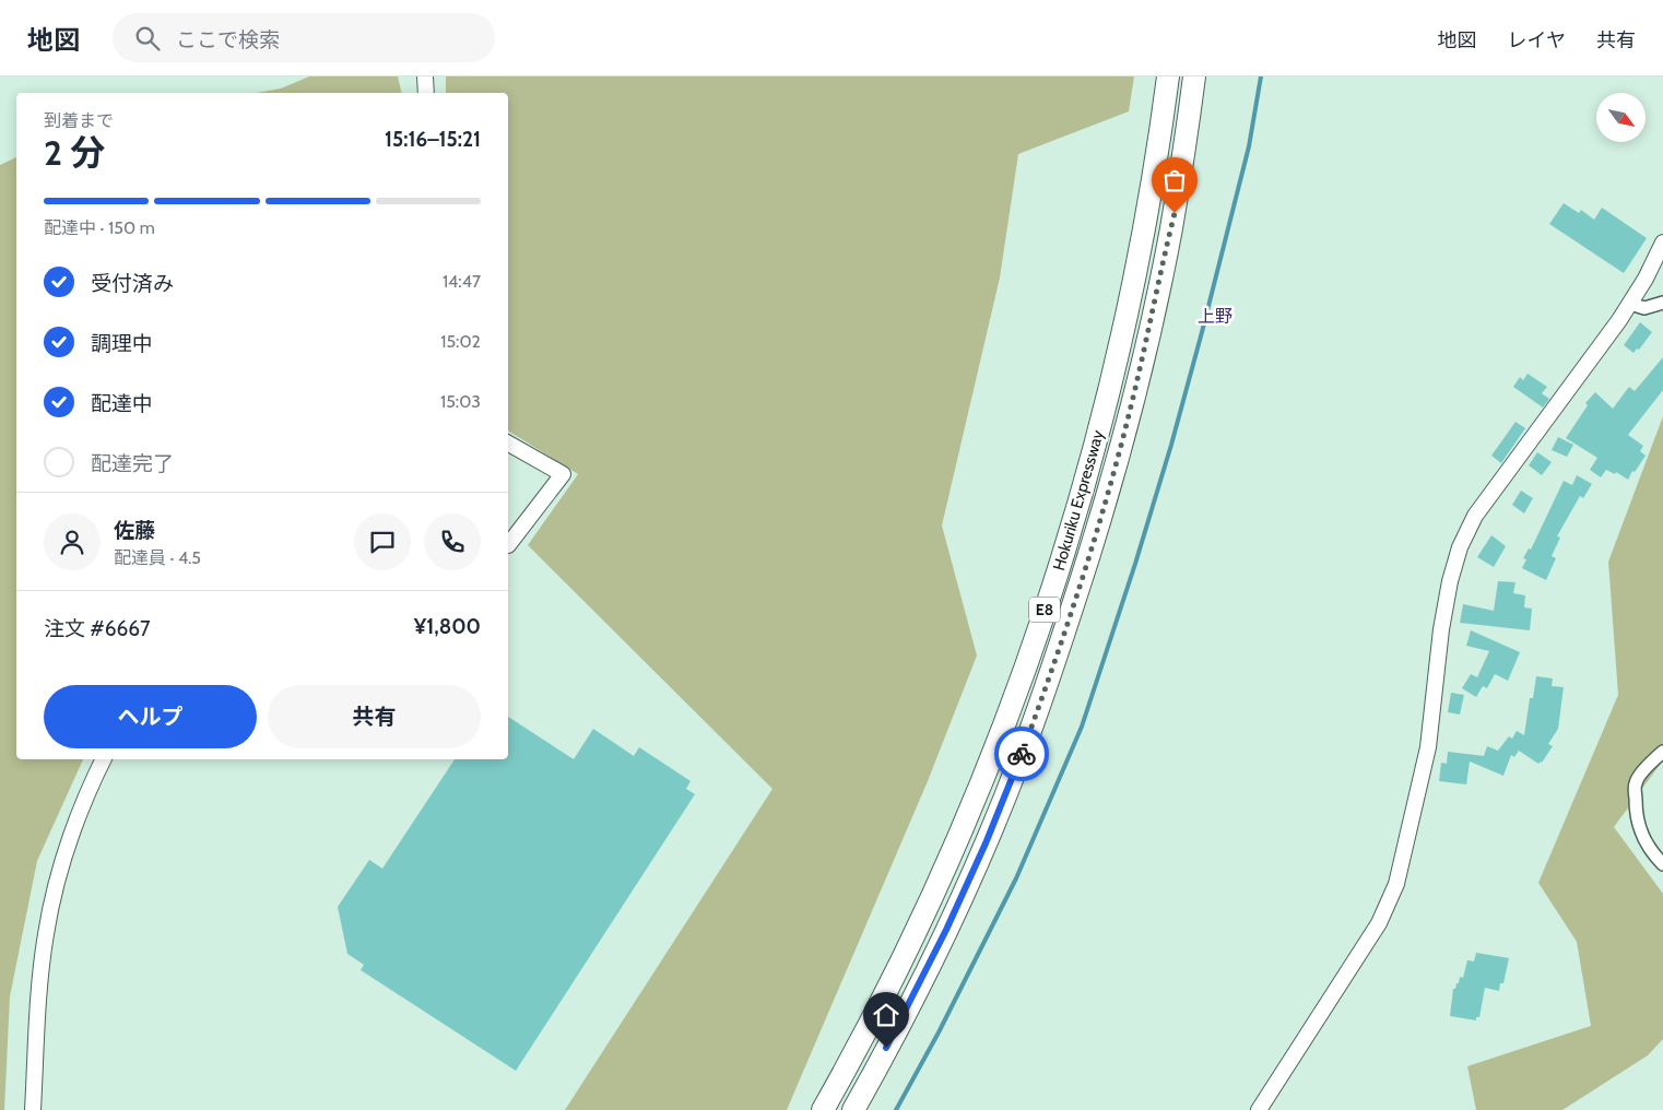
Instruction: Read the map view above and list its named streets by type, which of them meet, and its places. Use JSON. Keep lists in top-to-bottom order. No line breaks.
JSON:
{"streets":{"highway":["Hokuriku Expressway","E8"]},"districts":["上野"],"north":"bottom right","page":{"header":"地図","search":"ここで検索","nav":["地図","レイヤ","共有"],"heading":["2 分","到着まで","15:16–15:21"],"panel":["佐藤","配達員 · 4.5","注文 #6667","¥1,800"],"bar":"配達中 · 150 m","list":[["受付済み","14:47"],["調理中","15:02"],["配達中","15:03"],"配達完了"],"buttons":["ヘルプ","共有"]}}
